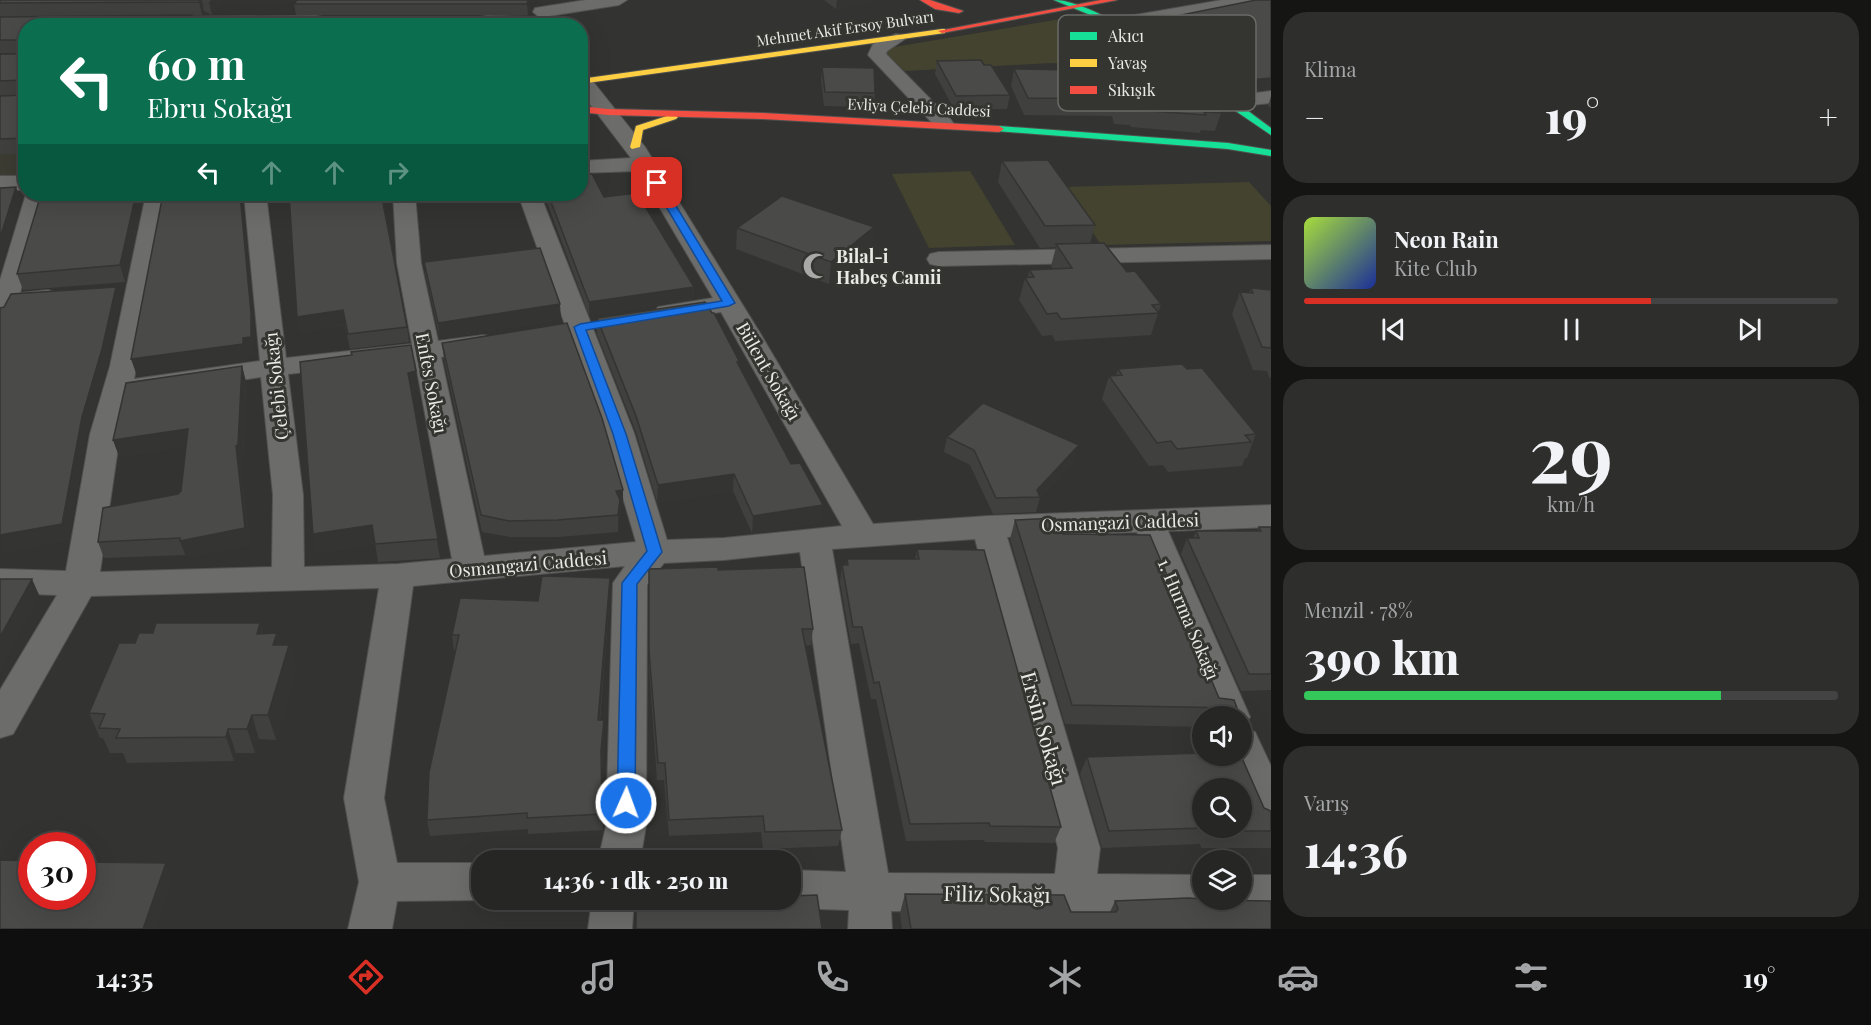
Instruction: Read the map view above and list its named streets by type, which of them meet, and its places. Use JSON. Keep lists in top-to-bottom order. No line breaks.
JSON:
{"streets":{"street":["Mehmet Akif Ersoy Bulvarı","Evliya Çelebi Caddesi","Bülent Sokağı","Enfes Sokağı","Çelebi Sokağı","Osmangazi Caddesi","1. Hurma Sokağı","Ersin Sokağı","Filiz Sokağı"]},"crossings":[["Evliya Çelebi Caddesi","Bülent Sokağı"],["Bülent Sokağı","Osmangazi Caddesi"],["Enfes Sokağı","Osmangazi Caddesi"],["Çelebi Sokağı","Osmangazi Caddesi"],["Osmangazi Caddesi","1. Hurma Sokağı"],["Osmangazi Caddesi","Ersin Sokağı"],["Ersin Sokağı","Filiz Sokağı"]],"places":{"mosque":["Bilal-i Habeş Camii"]},"legend":["Akıcı","Yavaş","Sıkışık"],"page":{"tile":["Klima",["29","km/h"],["Menzil · 78%","390 km"],["Varış","14:36"]],"turn":["60 m","Ebru Sokağı"],"heat":["−","19°","+"],"song":["Neon Rain","Kite Club"],"limit":"30","trip":"14:36 · 1 dk · 250 m","tabs":["14:35","19°"]}}
